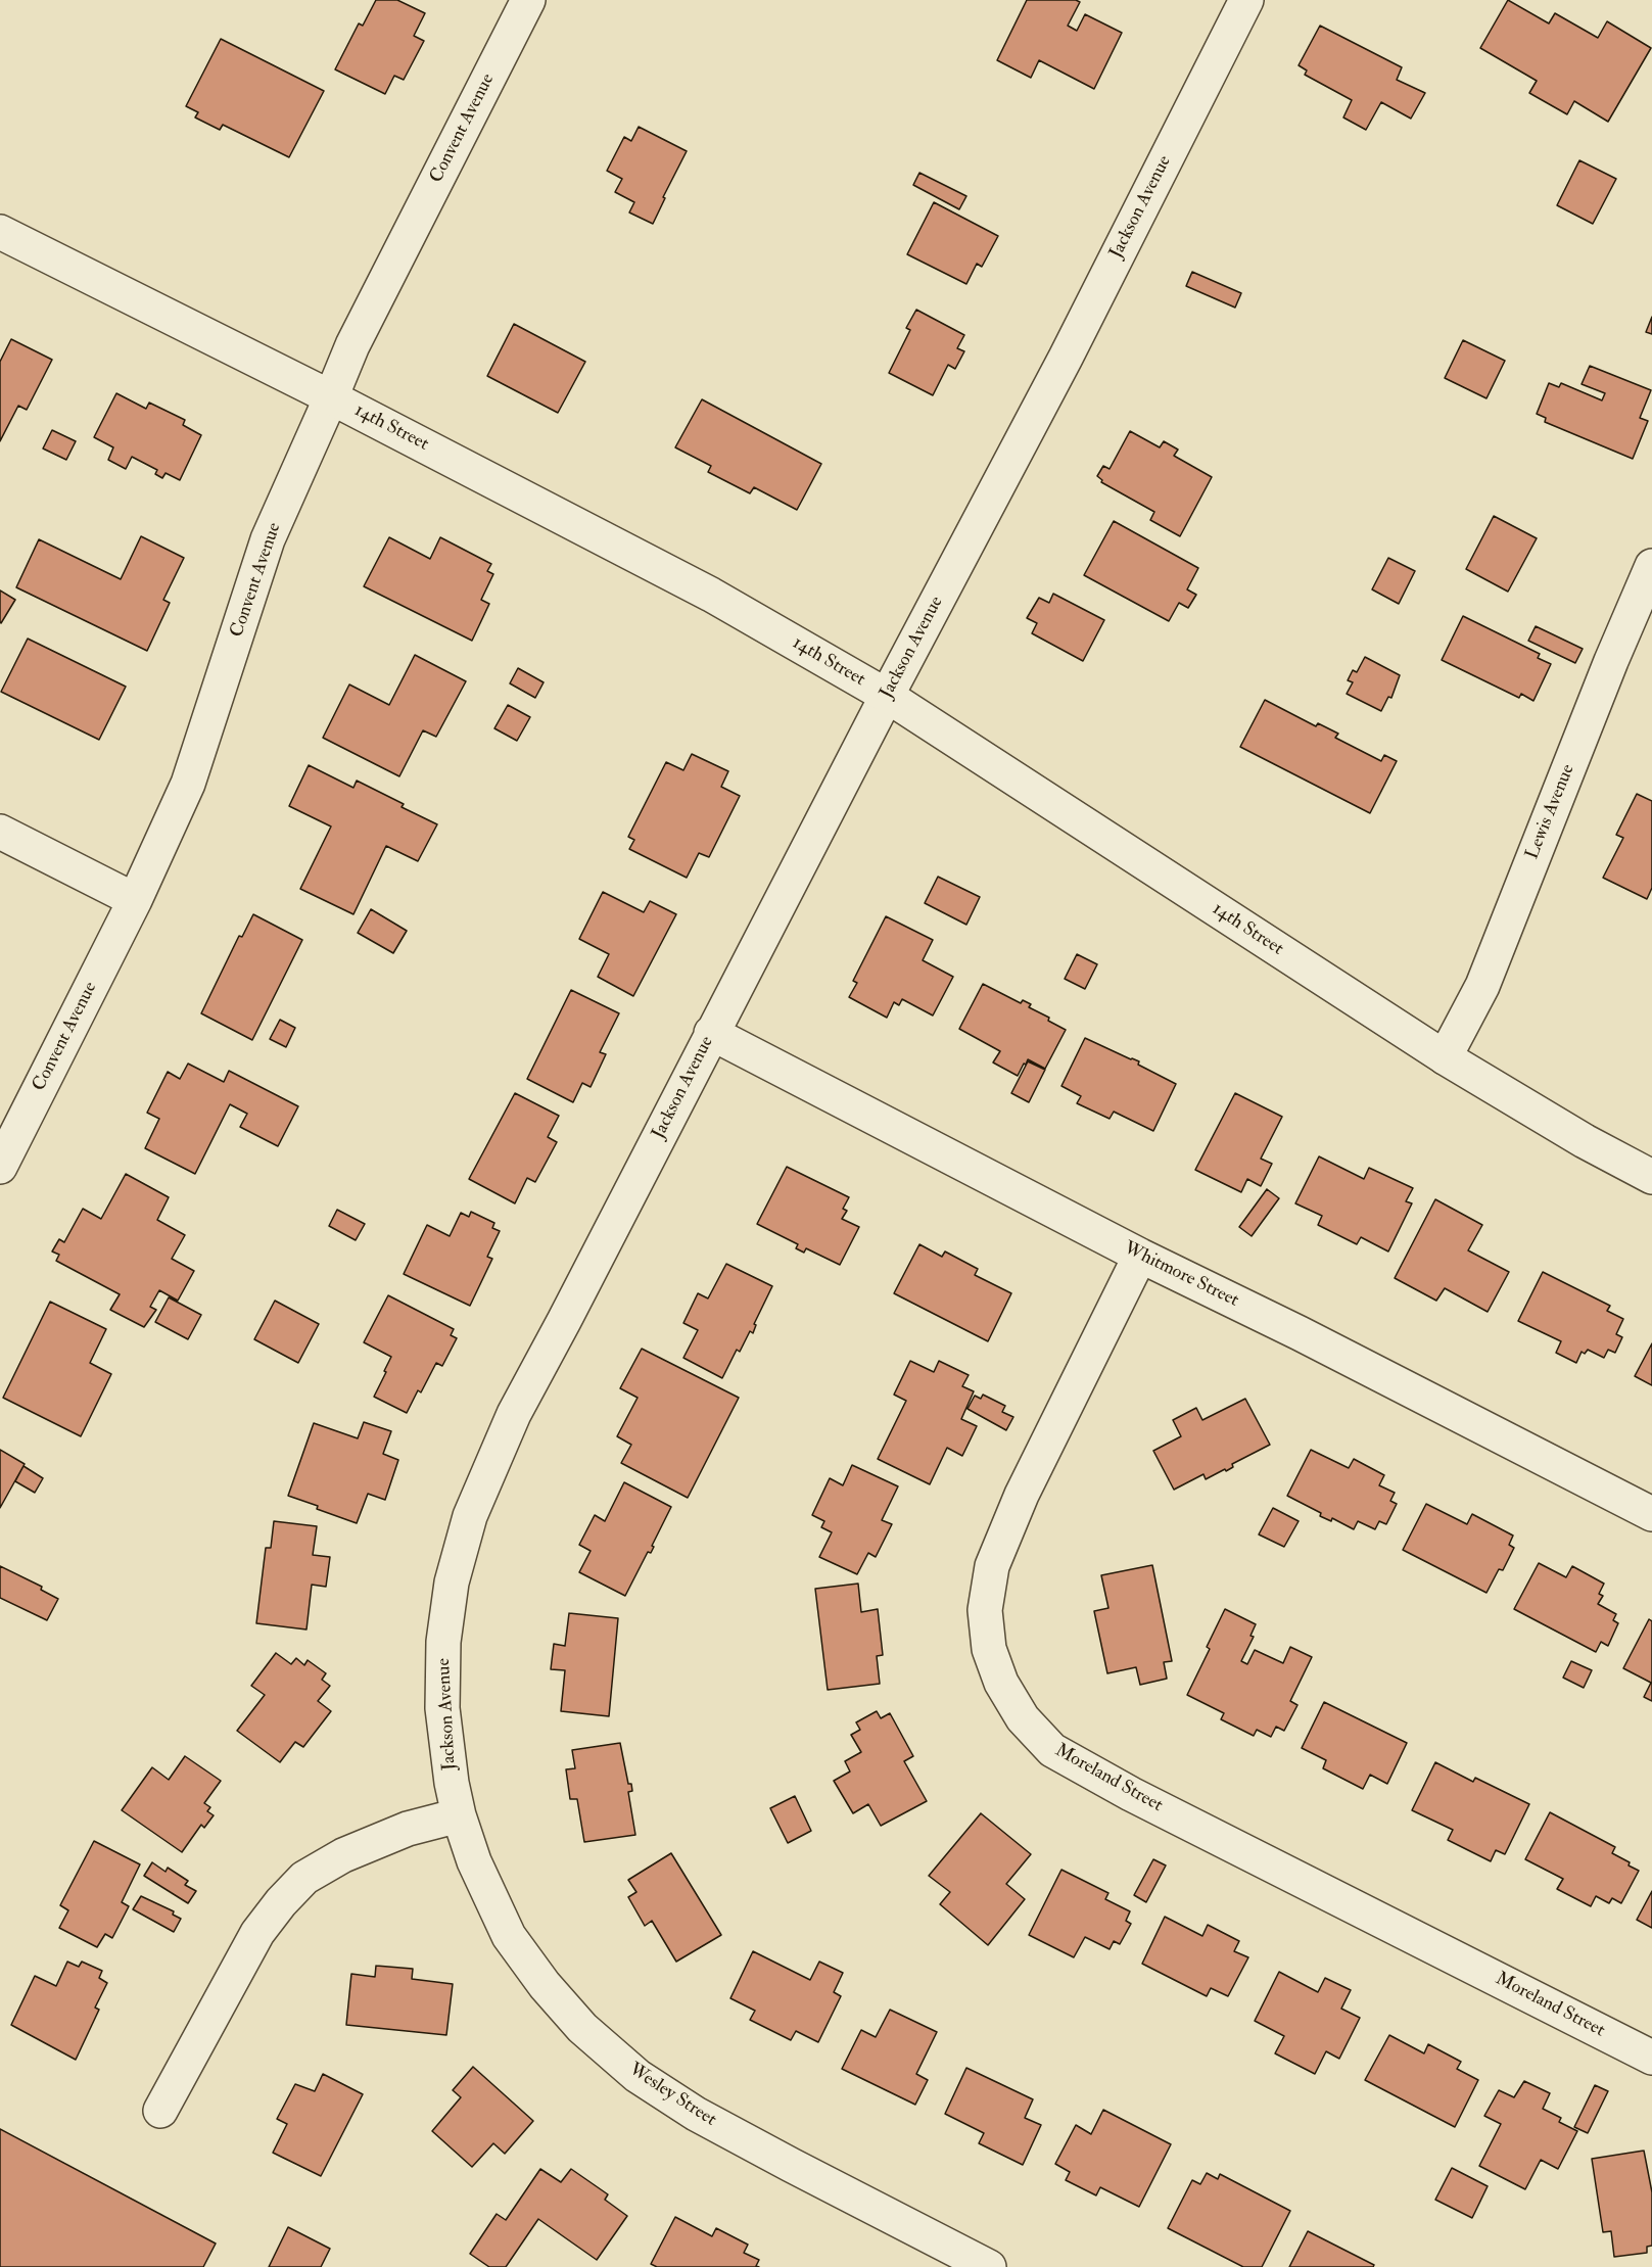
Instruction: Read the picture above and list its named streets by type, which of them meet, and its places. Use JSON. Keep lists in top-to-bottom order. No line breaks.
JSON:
{"streets":{"street":["Convent Avenue","Jackson Avenue","14th Street","Lewis Avenue","Whitmore Street","Moreland Street","Wesley Street"]},"crossings":[["Convent Avenue","14th Street"],["Jackson Avenue","14th Street"],["Jackson Avenue","Whitmore Street"],["Jackson Avenue","Wesley Street"],["14th Street","Lewis Avenue"],["Whitmore Street","Moreland Street"]]}
